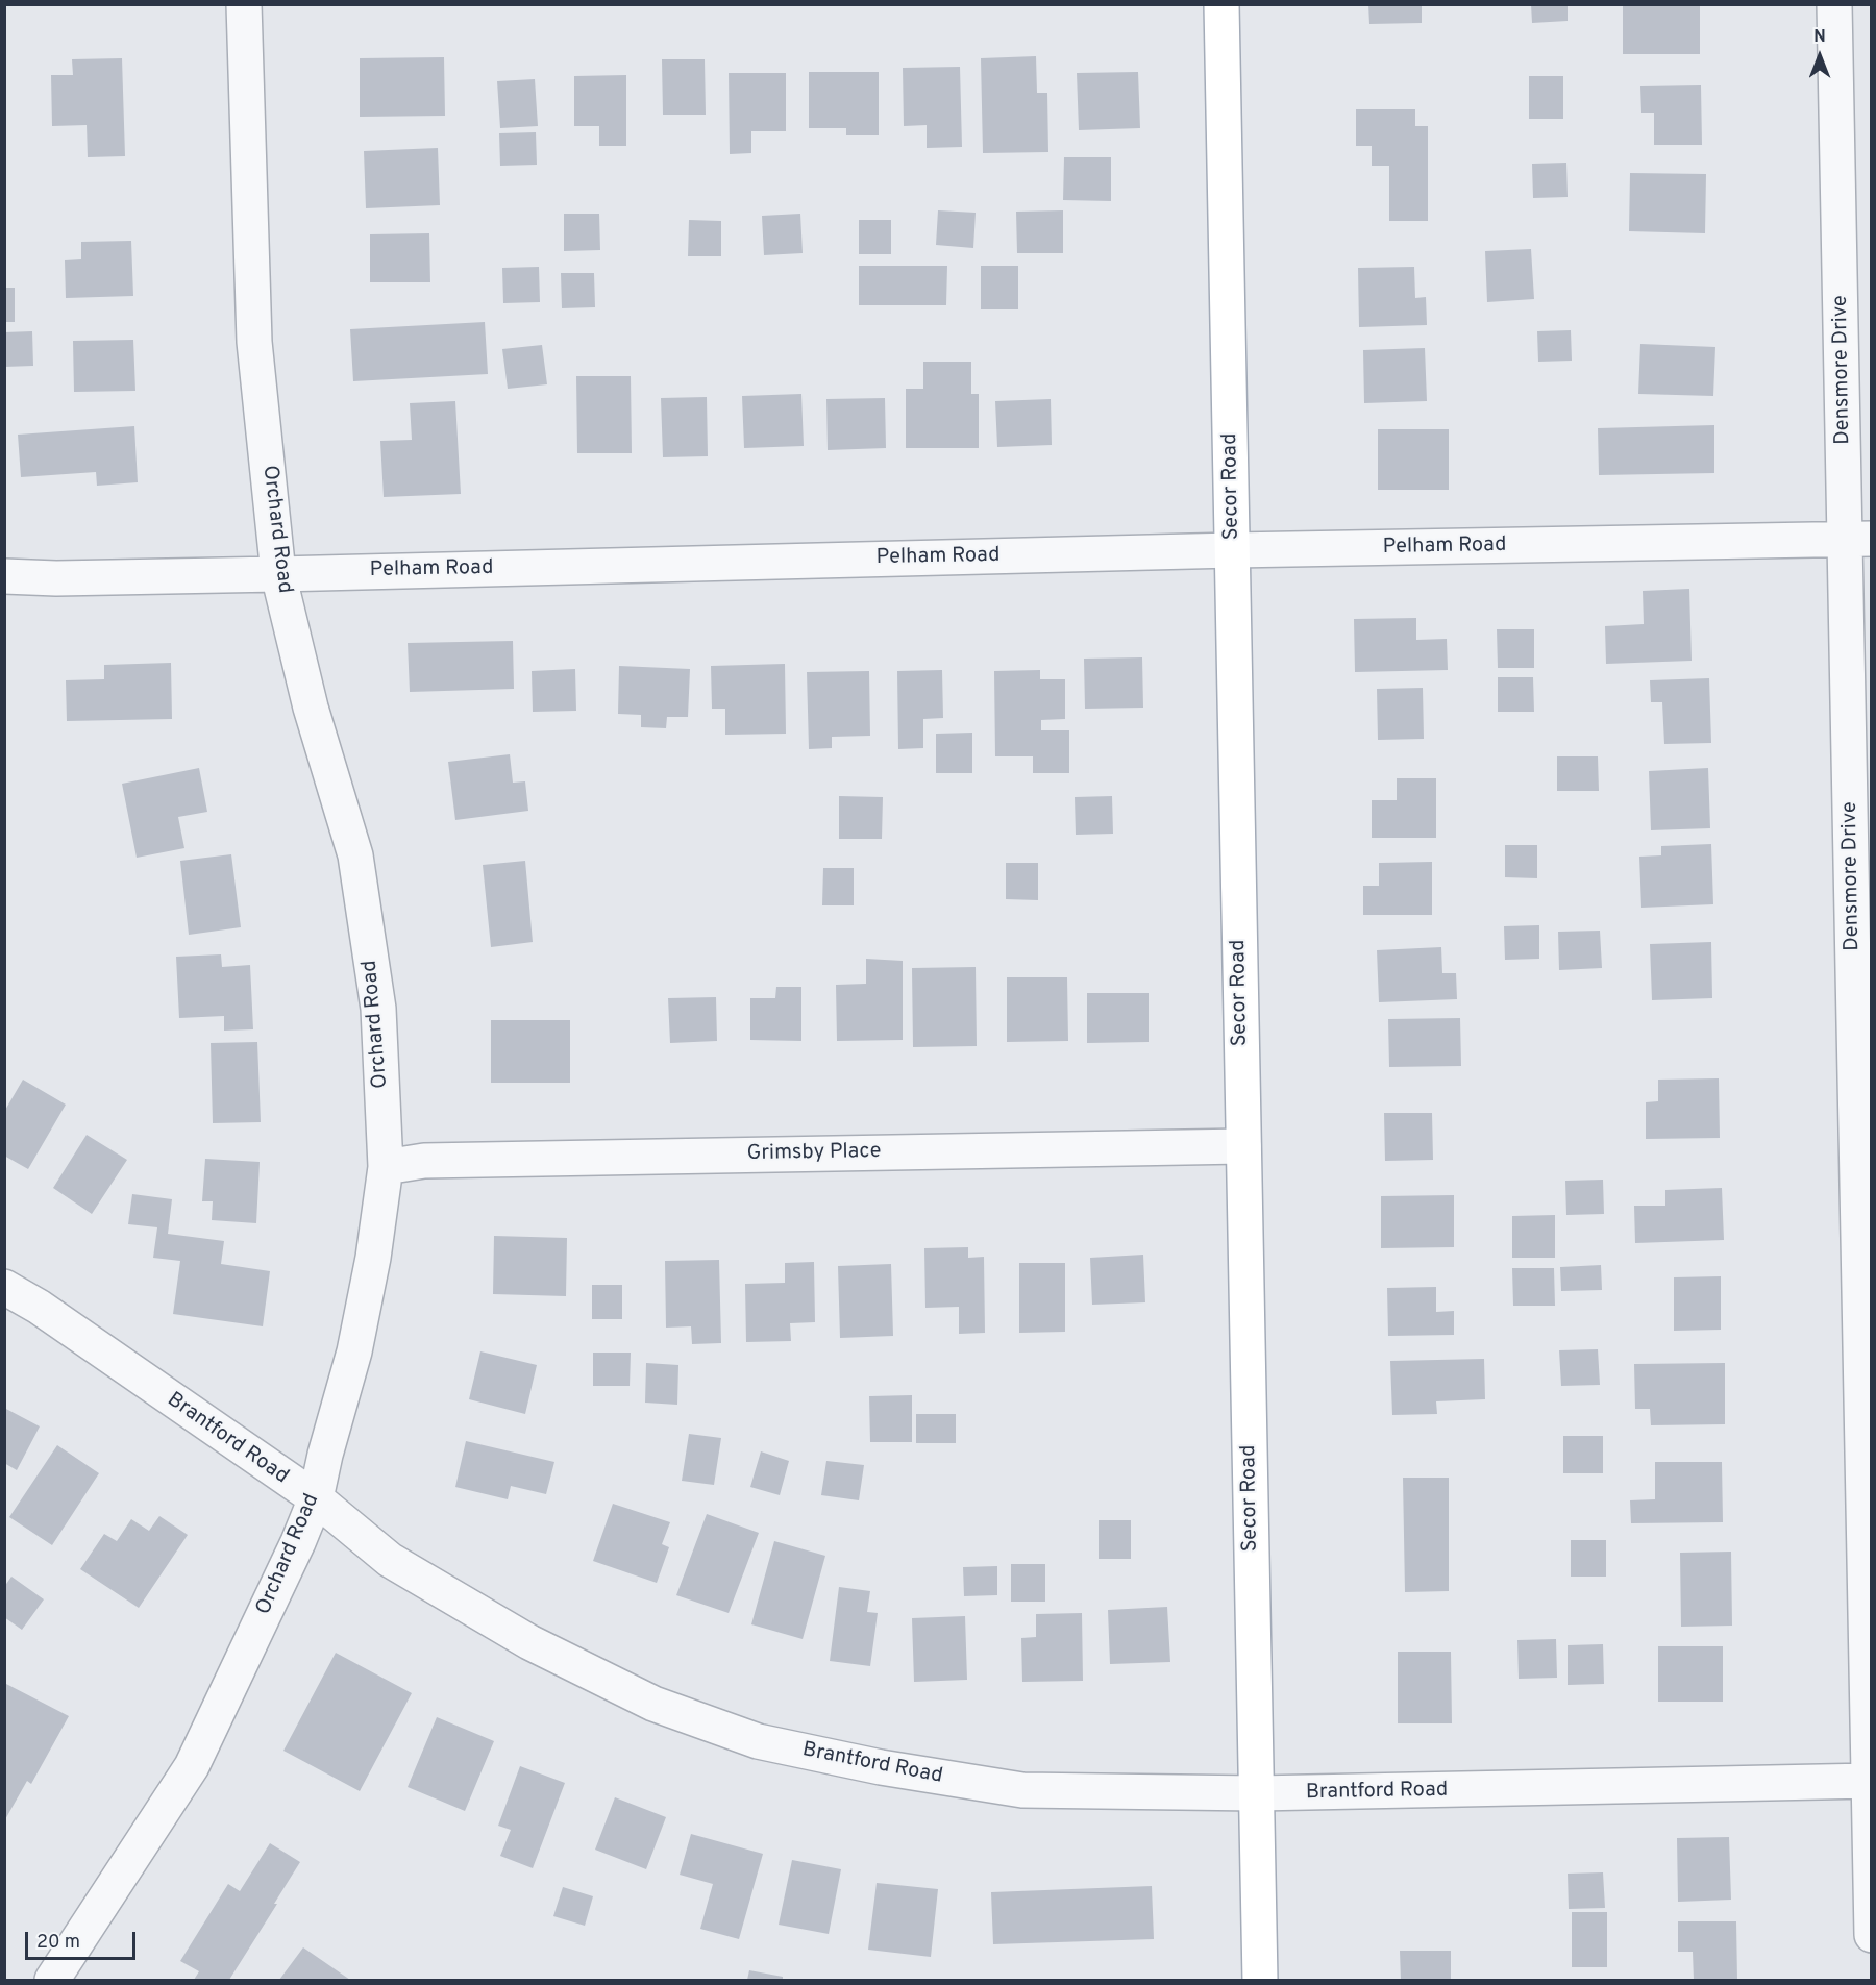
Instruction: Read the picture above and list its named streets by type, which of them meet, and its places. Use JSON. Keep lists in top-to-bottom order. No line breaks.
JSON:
{"streets":{"main road":["Secor Road"],"street":["Densmore Drive","Orchard Road","Pelham Road","Grimsby Place","Brantford Road"]},"crossings":[["Densmore Drive","Pelham Road"],["Densmore Drive","Brantford Road"],["Secor Road","Pelham Road"],["Secor Road","Grimsby Place"],["Secor Road","Brantford Road"],["Orchard Road","Pelham Road"],["Orchard Road","Grimsby Place"],["Orchard Road","Brantford Road"]],"scale_bar":"20 m","north":"top"}
